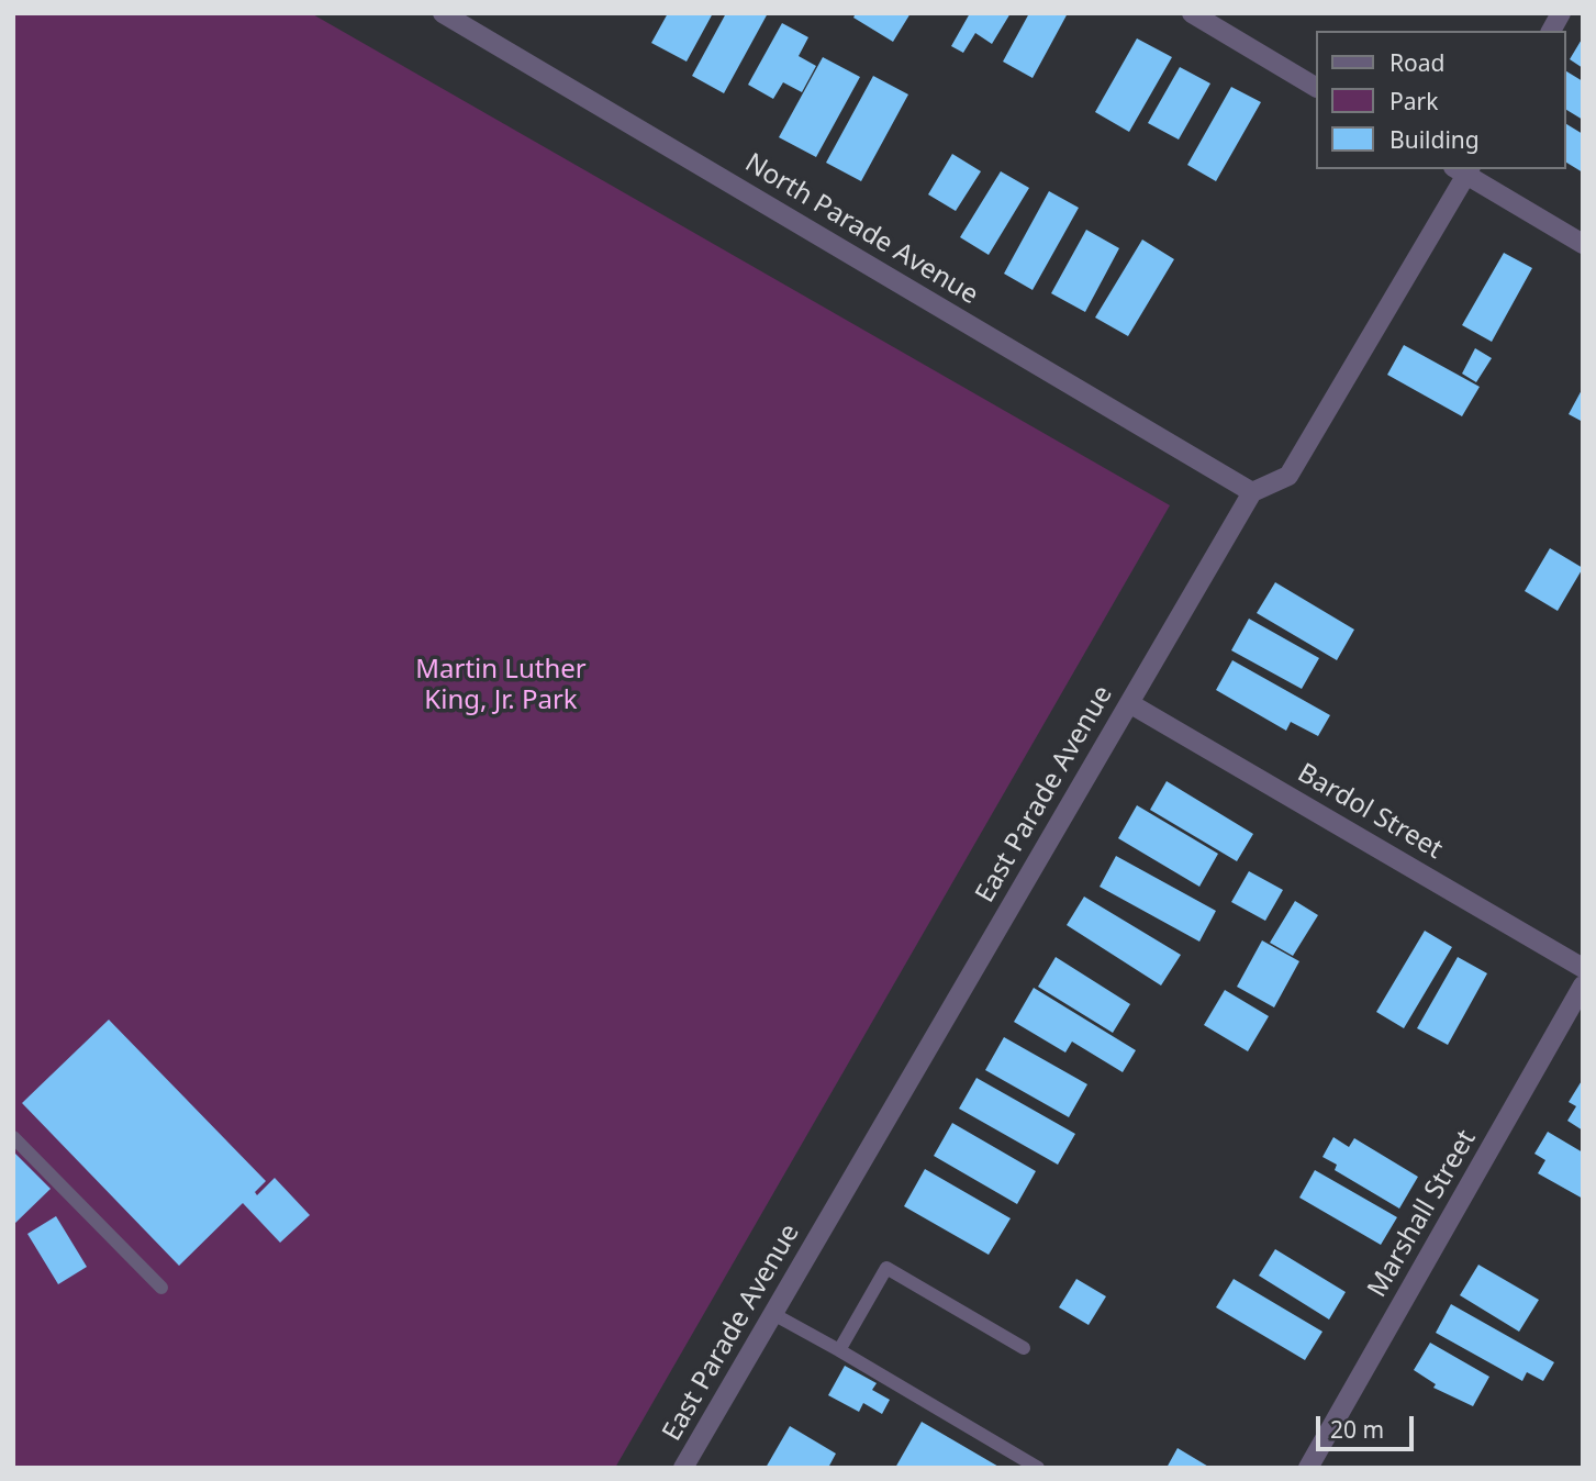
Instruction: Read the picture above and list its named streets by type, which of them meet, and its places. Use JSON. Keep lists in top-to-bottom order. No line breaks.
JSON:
{"streets":{"street":["North Parade Avenue","East Parade Avenue","Bardol Street","Marshall Street"]},"crossings":[["North Parade Avenue","East Parade Avenue"],["East Parade Avenue","Bardol Street"]],"parks":["Martin Luther King, Jr. Park"],"legend":["Road","Park","Building"],"scale_bar":"20 m"}
